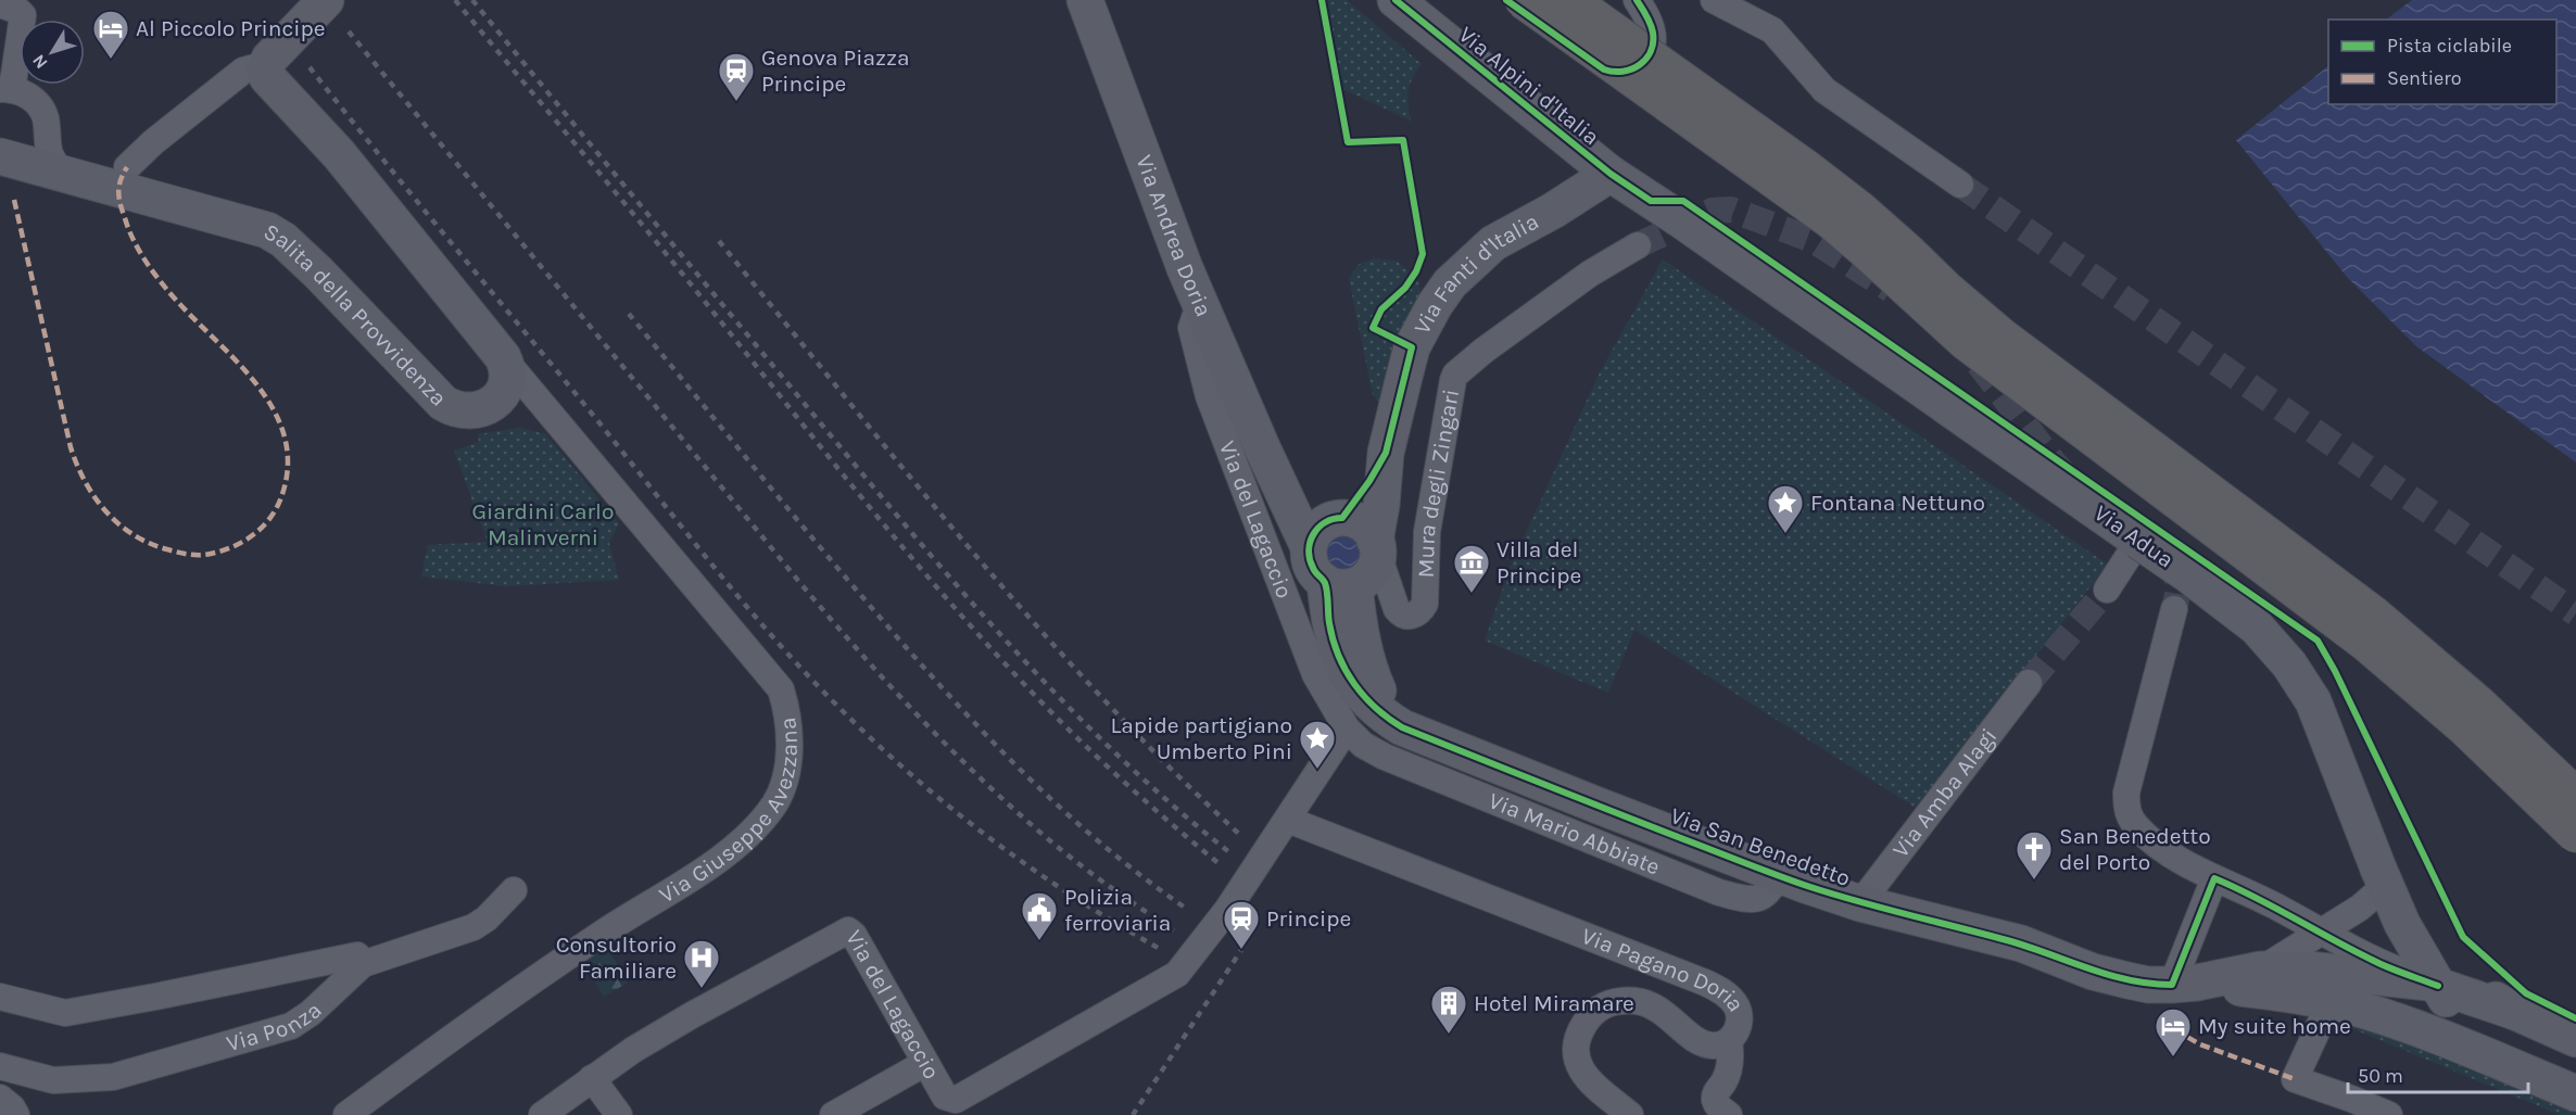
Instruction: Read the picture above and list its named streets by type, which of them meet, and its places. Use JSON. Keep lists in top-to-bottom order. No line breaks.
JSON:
{"streets":{"main road":["Via Alpini d'Italia","Via Andrea Doria","Via Fanti d'Italia","Salita della Provvidenza","Via Adua","Via San Benedetto"],"street":["Mura degli Zingari","Via del Lagaccio","Via Amba Alagi","Via Giuseppe Avezzana","Via Mario Abbiate","Via Pagano Doria","Via Ponza"]},"crossings":[["Via Alpini d'Italia","Via Fanti d'Italia"],["Via Alpini d'Italia","Via Adua"],["Via Andrea Doria","Via Fanti d'Italia"],["Via Andrea Doria","Mura degli Zingari"],["Via Andrea Doria","Via del Lagaccio"],["Via Andrea Doria","Via San Benedetto"],["Via Fanti d'Italia","Mura degli Zingari"],["Via Fanti d'Italia","Via Adua"],["Via Fanti d'Italia","Via San Benedetto"],["Salita della Provvidenza","Via Giuseppe Avezzana"],["Mura degli Zingari","Via San Benedetto"],["Via del Lagaccio","Via Mario Abbiate"],["Via del Lagaccio","Via Pagano Doria"],["Via Adua","Via San Benedetto"],["Via Amba Alagi","Via San Benedetto"],["Via Mario Abbiate","Via San Benedetto"]],"parks":["Giardini Carlo Malinverni"],"places":{"hotel":["Al Piccolo Principe","My suite home"],"station":["Genova Piazza Principe","Principe"],"place":["Fontana Nettuno","Lapide partigiano Umberto Pini"],"museum":["Villa del Principe"],"church":["San Benedetto del Porto"],"public building":["Polizia ferroviaria"],"hospital":["Consultorio Familiare"],"building":["Hotel Miramare"]},"legend":["Pista ciclabile","Sentiero"],"scale_bar":"50 m","north":"bottom left"}
